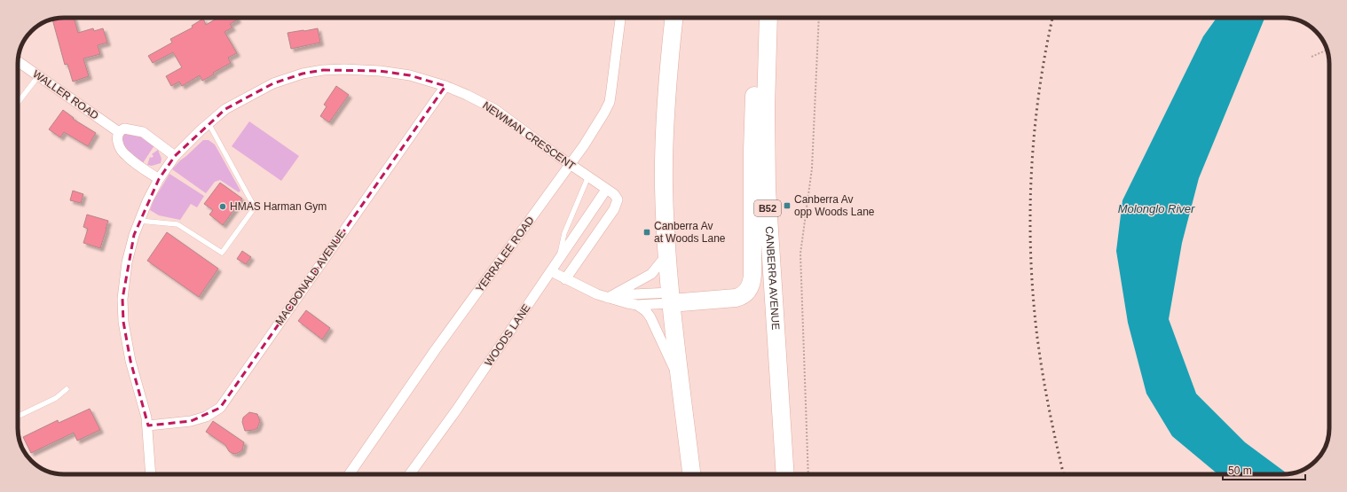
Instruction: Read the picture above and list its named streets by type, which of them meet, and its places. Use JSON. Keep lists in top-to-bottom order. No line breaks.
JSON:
{"streets":{"highway":["B52","CANBERRA AVENUE"],"street":["WALLER ROAD","NEWMAN CRESCENT","YERRALEE ROAD","MACDONALD AVENUE","WOODS LANE"]},"crossings":[["NEWMAN CRESCENT","YERRALEE ROAD"],["NEWMAN CRESCENT","MACDONALD AVENUE"],["NEWMAN CRESCENT","WOODS LANE"]],"water":["Molonglo River"],"places":{"transit":["Canberra Av opp Woods Lane","Canberra Av at Woods Lane"],"other":["HMAS Harman Gym"]},"scale_bar":"50 m"}
